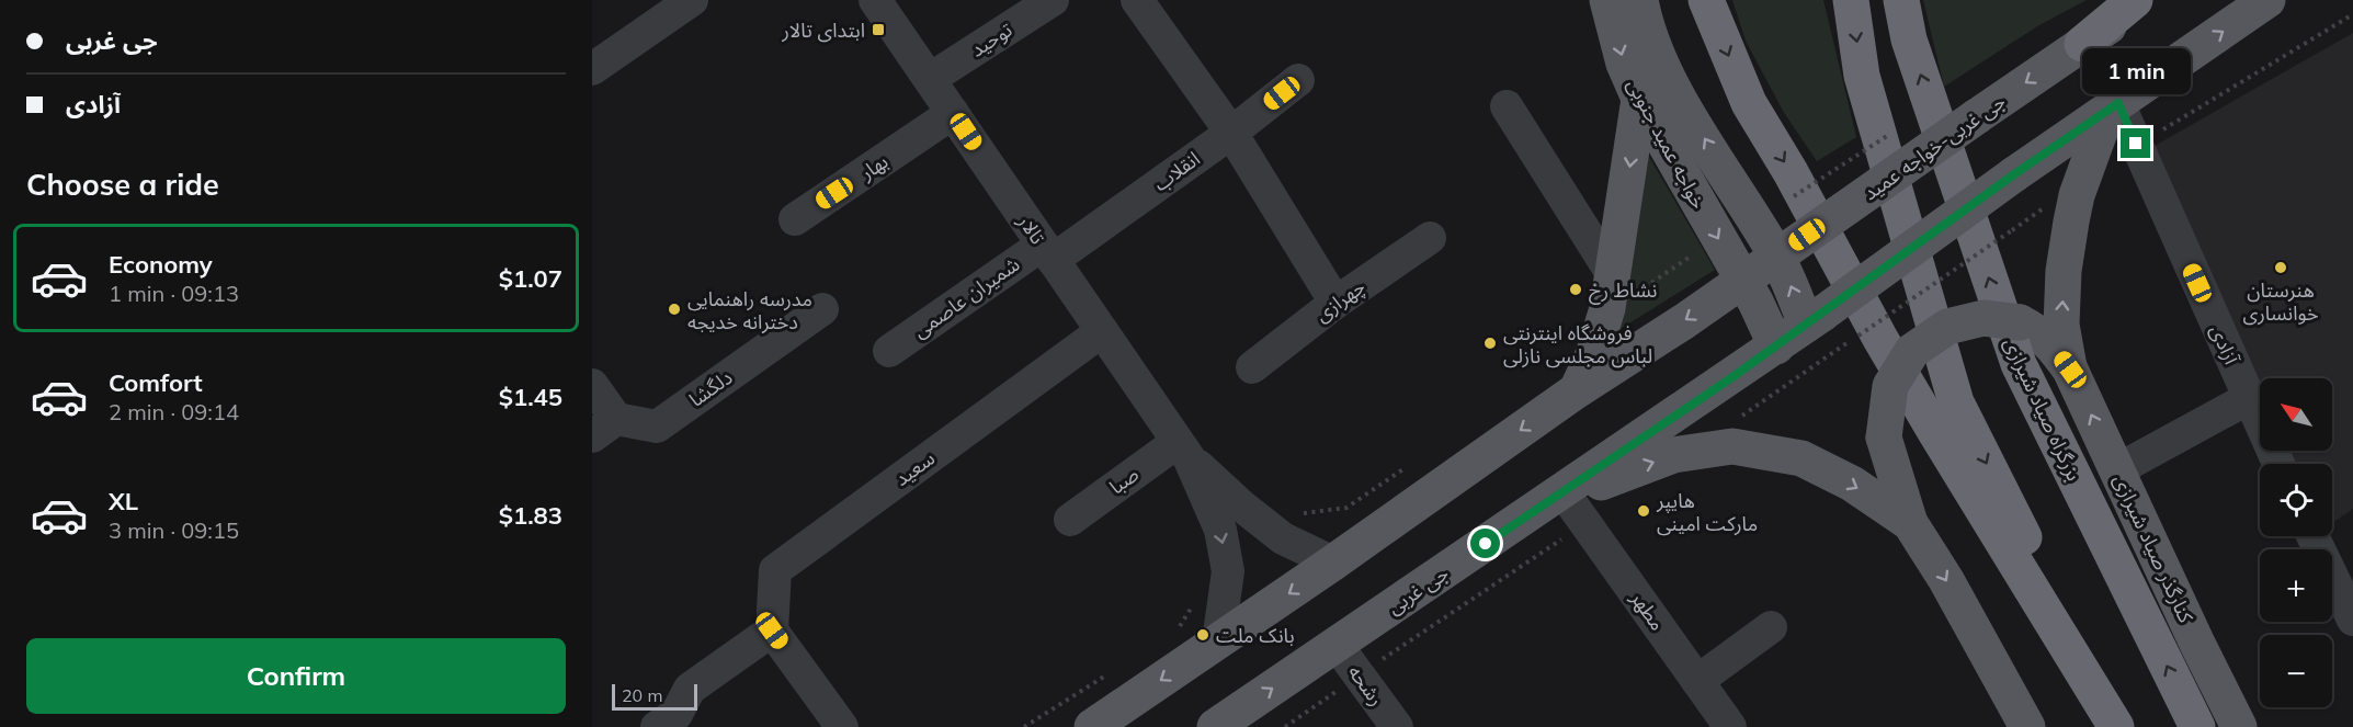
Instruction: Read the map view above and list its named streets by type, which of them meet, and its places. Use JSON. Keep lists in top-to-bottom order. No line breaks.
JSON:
{"streets":{"highway":["بزرگراه صیاد شیرازی"],"main road":["خواجه عمید جنوبی","جی غربی-خواجه عمید","کنارگذر صیاد شیرازی","جی غربی"],"street":["توحید","بهار","انقلاب","تالار","شمیران عاصمی","چهرازی","آزادی","دلگشا","سعید","صبا","مطهر","رشحه"]},"crossings":[["توحید","تالار"],["خواجه عمید جنوبی","جی غربی-خواجه عمید"],["خواجه عمید جنوبی","جی غربی"],["بهار","تالار"],["انقلاب","تالار"],["انقلاب","شمیران عاصمی"],["تالار","شمیران عاصمی"],["تالار","سعید"],["تالار","صبا"],["آزادی","جی غربی"],["جی غربی","مطهر"],["جی غربی","رشحه"]],"one_way":["جی غربی-خواجه عمید"],"places":{"transit":["ابتدای تالار"],"other":["هنرستان خوانساری","نشاط رخ","مدرسه راهنمایی دخترانه خدیجه","فروشگاه اینترنتی لباس مجلسی نازلی","هایپر مارکت امینی","بانک ملت"]},"scale_bar":"20 m","north":"top left","page":{"banner":["جی غربی","آزادی"],"bubble":"1 min","heading":"Choose a ride","list":[{"name":"Economy","note":"1 min · 09:13","value":"$1.07"},{"name":"Comfort","note":"2 min · 09:14","value":"$1.45"},{"name":"XL","note":"3 min · 09:15","value":"$1.83"}],"map_buttons":["+","−"],"buttons":"Confirm","scale":"20 m"}}
